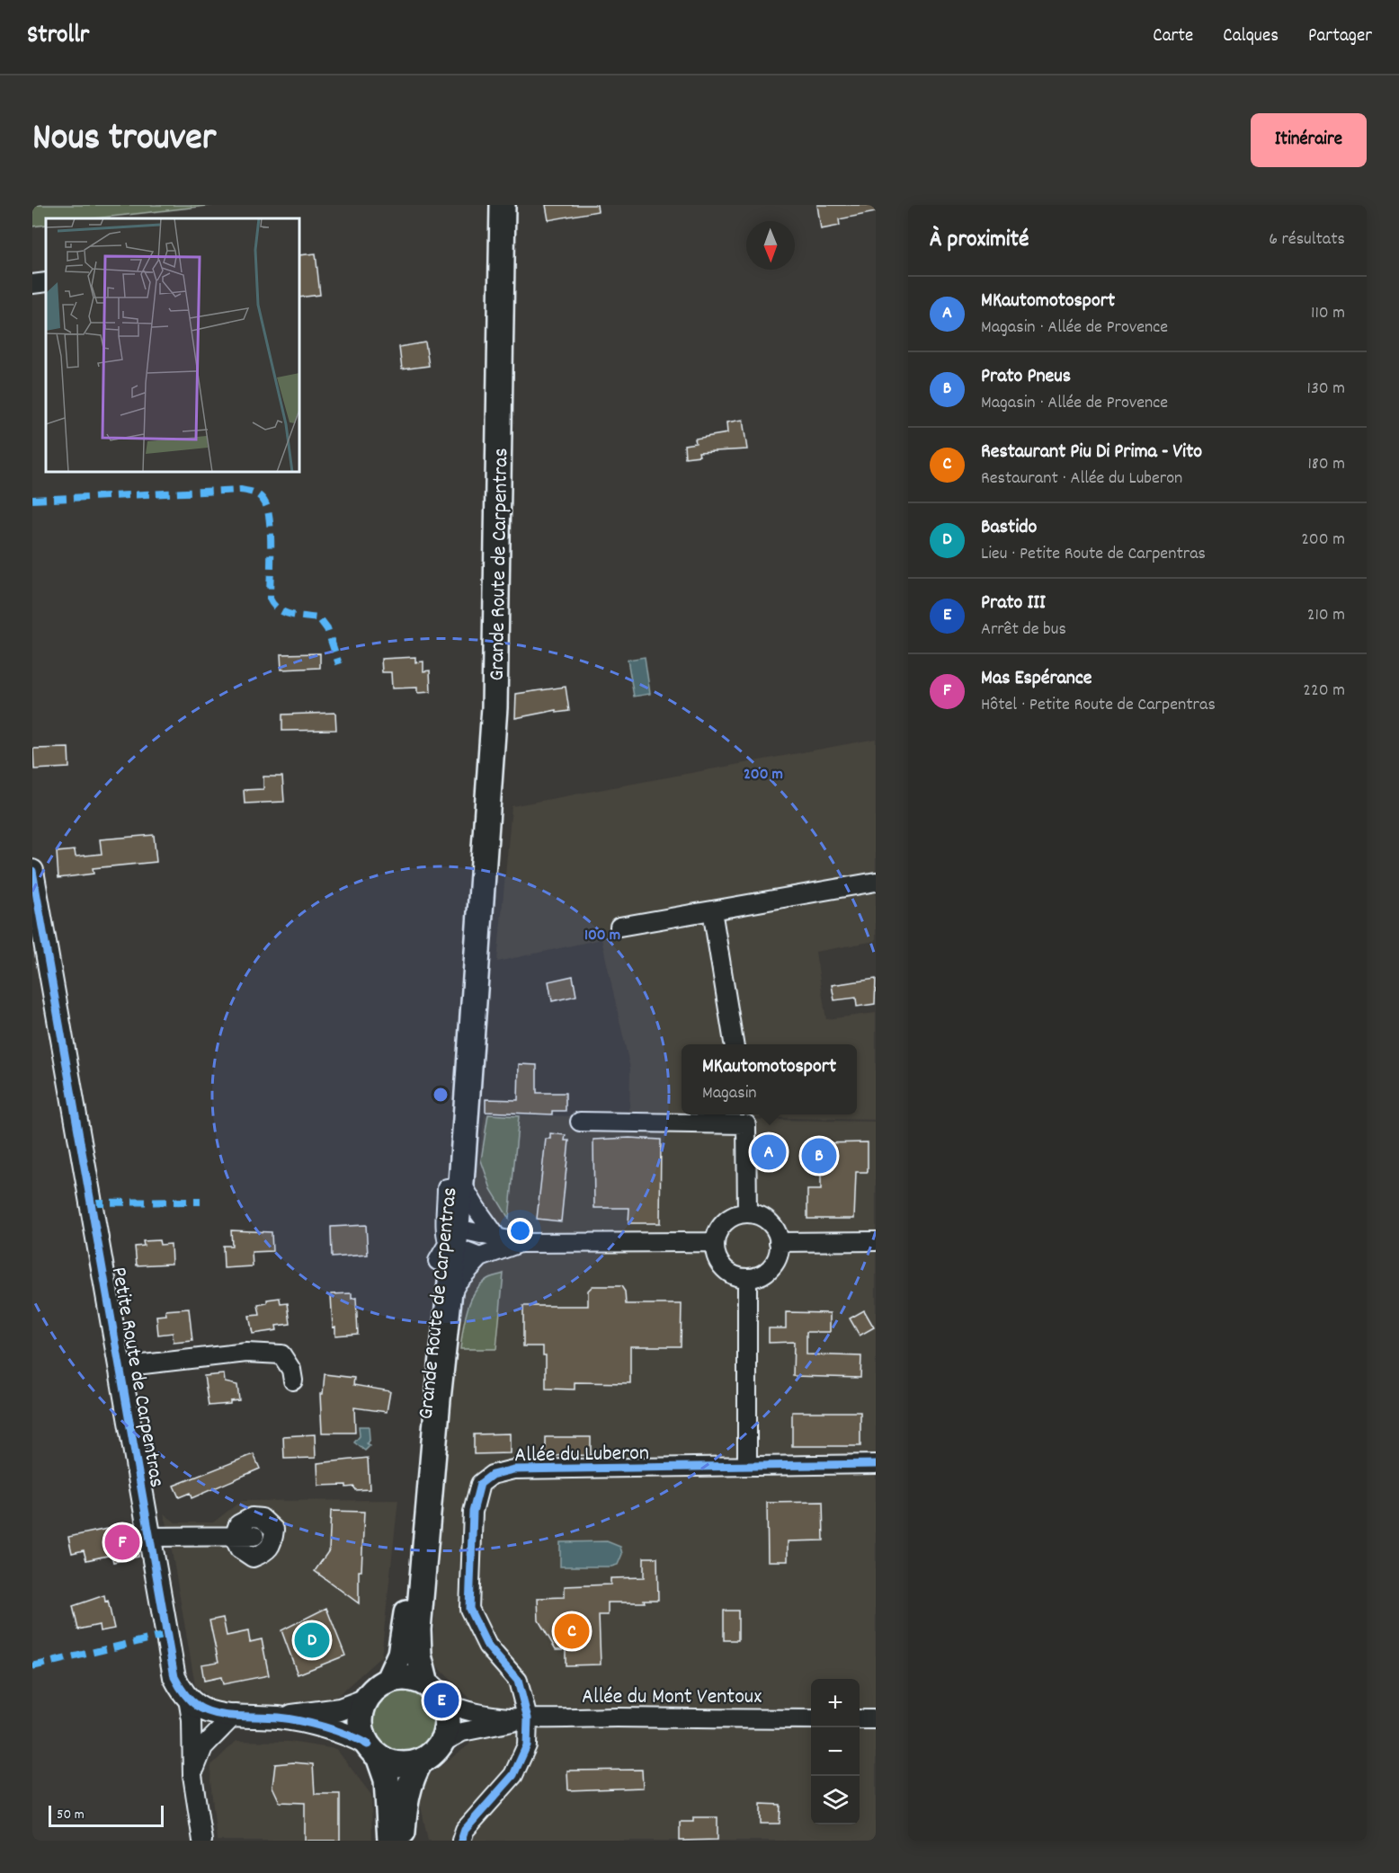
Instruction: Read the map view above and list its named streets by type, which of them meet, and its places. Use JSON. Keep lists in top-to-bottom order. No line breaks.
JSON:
{"streets":{"main road":["Grande Route de Carpentras"],"street":["Petite Route de Carpentras","Allée du Luberon","Allée du Mont Ventoux"]},"crossings":[["Grande Route de Carpentras","Petite Route de Carpentras"],["Grande Route de Carpentras","Allée du Mont Ventoux"],["Petite Route de Carpentras","Allée du Mont Ventoux"],["Allée du Luberon","Allée du Mont Ventoux"]],"scale_bar":"50 m","north":"bottom","page":{"header":"Strollr","nav":["Carte","Calques","Partager"],"title":"Nous trouver","buttons":"Itinéraire","heading":["À proximité","6 résultats"],"list":[{"mark":"A","name":"MKautomotosport","note":"Magasin · Allée de Provence","value":"110 m"},{"mark":"B","name":"Prato Pneus","note":"Magasin · Allée de Provence","value":"130 m"},{"mark":"C","name":"Restaurant Piu Di Prima - Vito","note":"Restaurant · Allée du Luberon","value":"180 m"},{"mark":"D","name":"Bastido","note":"Lieu · Petite Route de Carpentras","value":"200 m"},{"mark":"E","name":"Prato III","note":"Arrêt de bus","value":"210 m"},{"mark":"F","name":"Mas Espérance","note":"Hôtel · Petite Route de Carpentras","value":"220 m"}],"popup":["MKautomotosport","Magasin"],"pins":["A","B","F","C","D","E"],"map_buttons":["+","−"],"scale":"50 m"},"rings":["200 m","100 m"]}
